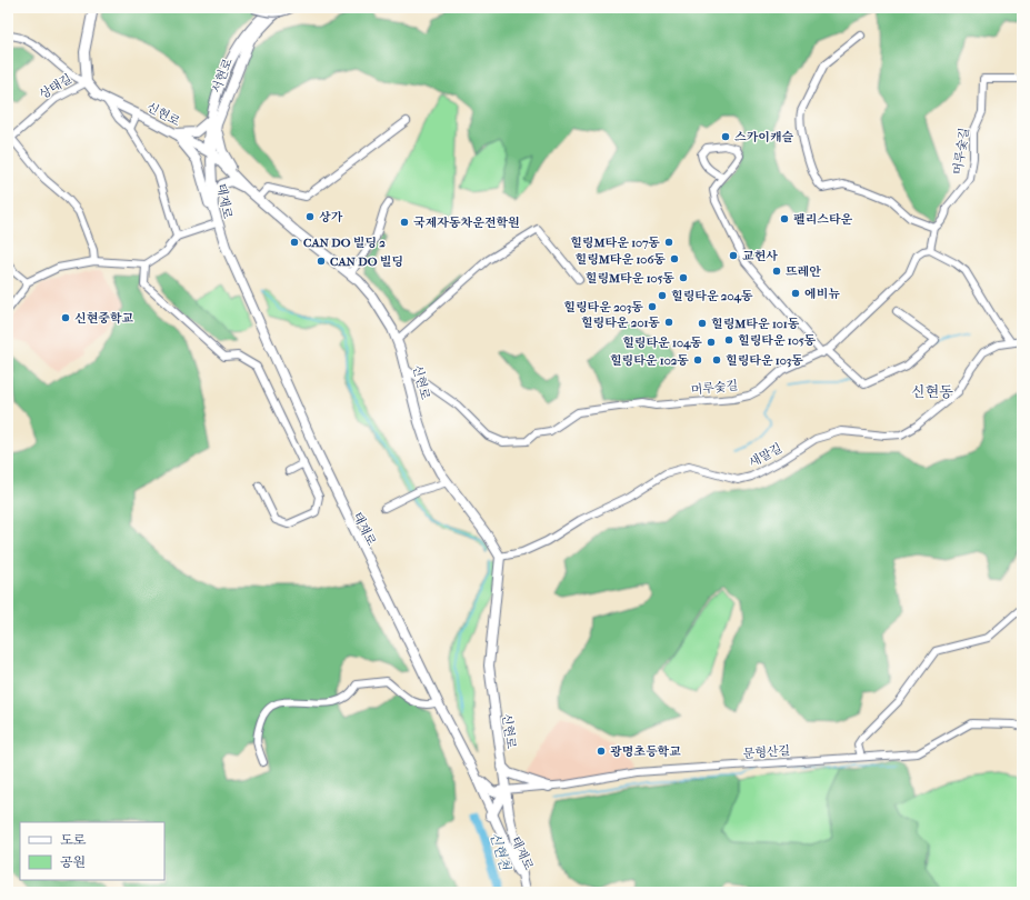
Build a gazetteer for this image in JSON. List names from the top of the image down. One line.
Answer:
{"streets":{"main road":["서현로","신현로","태재로"],"street":["상태길","머루숯길","새말길","문형산길"]},"crossings":[["서현로","신현로"],["서현로","태재로"],["상태길","신현로"],["신현로","머루숯길"],["신현로","태재로"],["신현로","새말길"],["신현로","문형산길"]],"districts":["신현동"],"water":["신현천"],"places":["스카이캐슬","상가","펠리스타운","국제자동차운전학원","CAN DO 빌딩 2","힐링M타운 107동","교헌사","힐링M타운 106동","CAN DO 빌딩","뜨레안","힐링M타운 105동","에비뉴","힐링타운 204동","힐링타운 203동","신현중학교","힐링타운 201동","힐링M타운 101동","힐링타운 105동","힐링타운 104동","힐링타운 102동","힐링타운 103동","광명초등학교"],"legend":["도로","공원"]}
